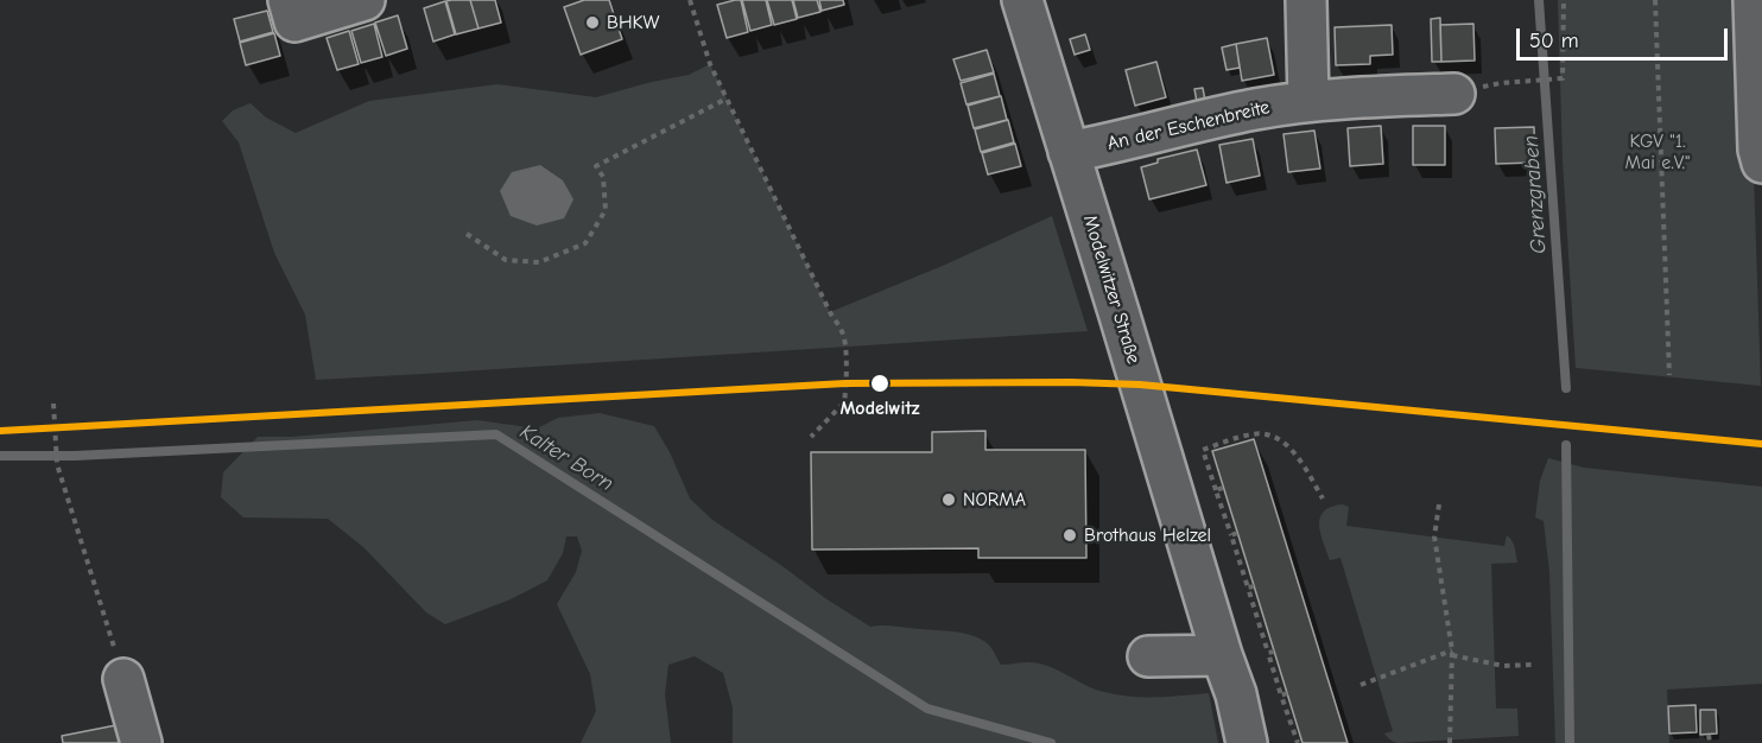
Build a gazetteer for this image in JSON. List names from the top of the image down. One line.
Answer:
{"streets":{"street":["An der Eschenbreite","Modelwitzer Straße"]},"crossings":[["An der Eschenbreite","Modelwitzer Straße"]],"water":["Grenzgraben","Kalter Born"],"parks":["KGV \"1. Mai e.V.\""],"places":["BHKW","Modelwitz","NORMA","Brothaus Helzel"],"scale_bar":"50 m"}
